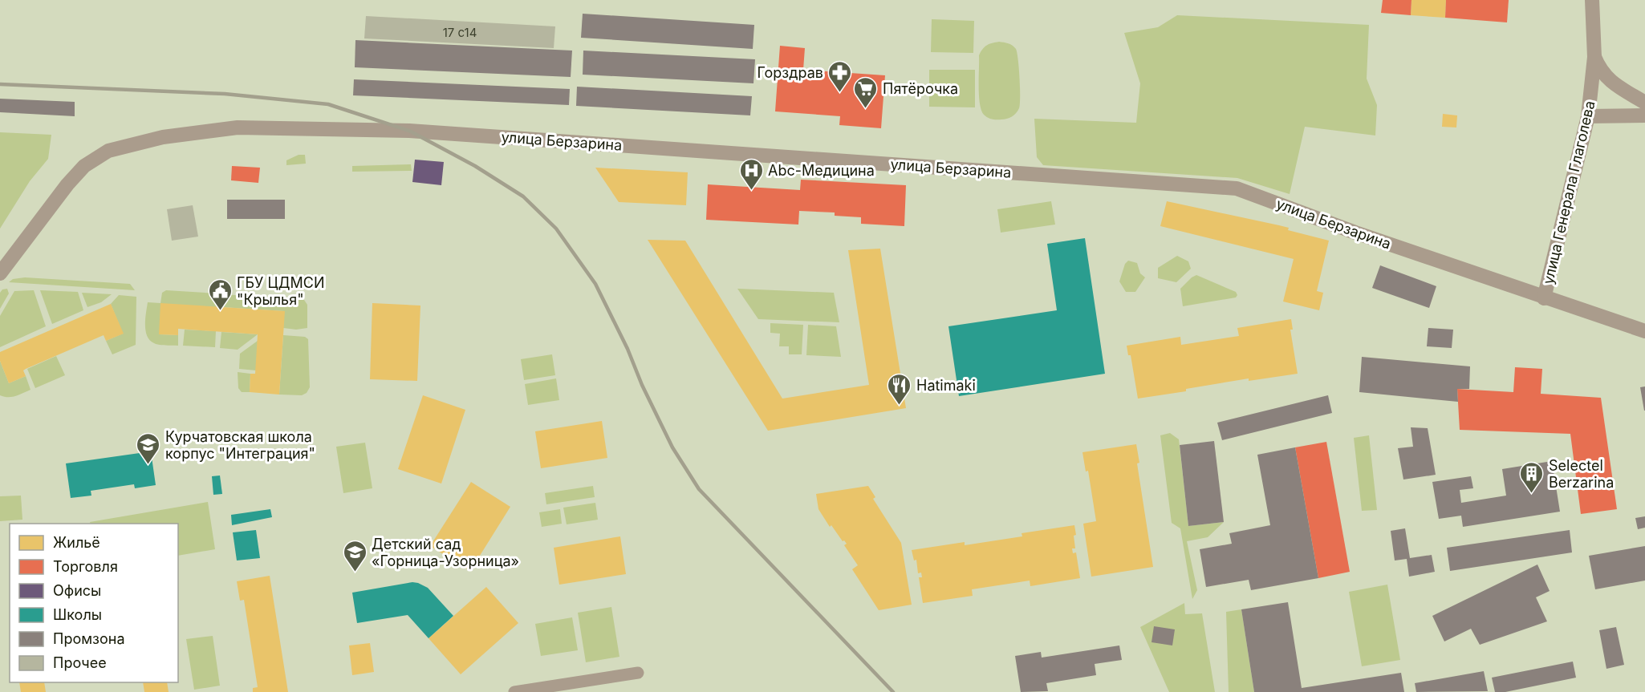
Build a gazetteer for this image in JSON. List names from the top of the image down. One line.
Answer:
{"streets":{"street":["улица Берзарина","улица Генерала Глаголева"]},"crossings":[["улица Берзарина","улица Генерала Глаголева"]],"places":{"pharmacy":["Горздрав"],"supermarket":["Пятёрочка"],"hospital":["Abc-Медицина"],"public building":["ГБУ ЦДМСИ \"Крылья\""],"restaurant":["Hatimaki"],"school or university":["Курчатовская школа корпус \"Интеграция\"","Детский сад «Горница-Узорница»"],"building":["Selectel Berzarina"]},"house_numbers":["17 с14"],"legend":["Жильё","Торговля","Офисы","Школы","Промзона","Прочее"]}
